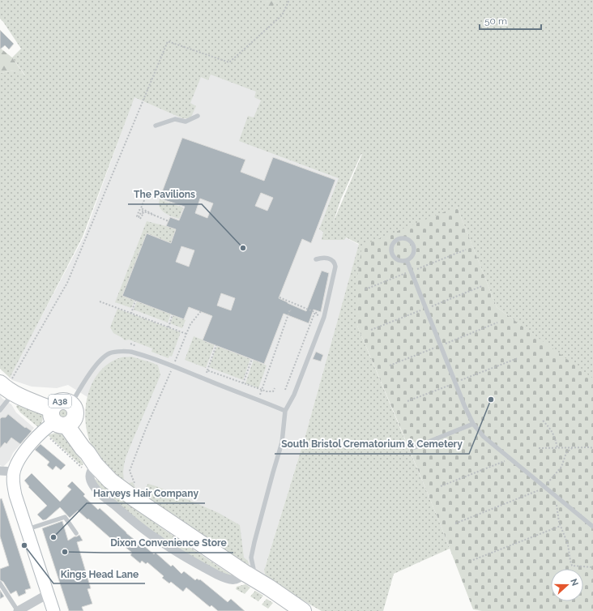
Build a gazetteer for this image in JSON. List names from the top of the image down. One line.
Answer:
{"streets":{"highway":["A38"]},"places":["The Pavilions","South Bristol Crematorium & Cemetery","Harveys Hair Company","Kings Head Lane","Dixon Convenience Store"],"scale_bar":"50 m","north":"right"}
